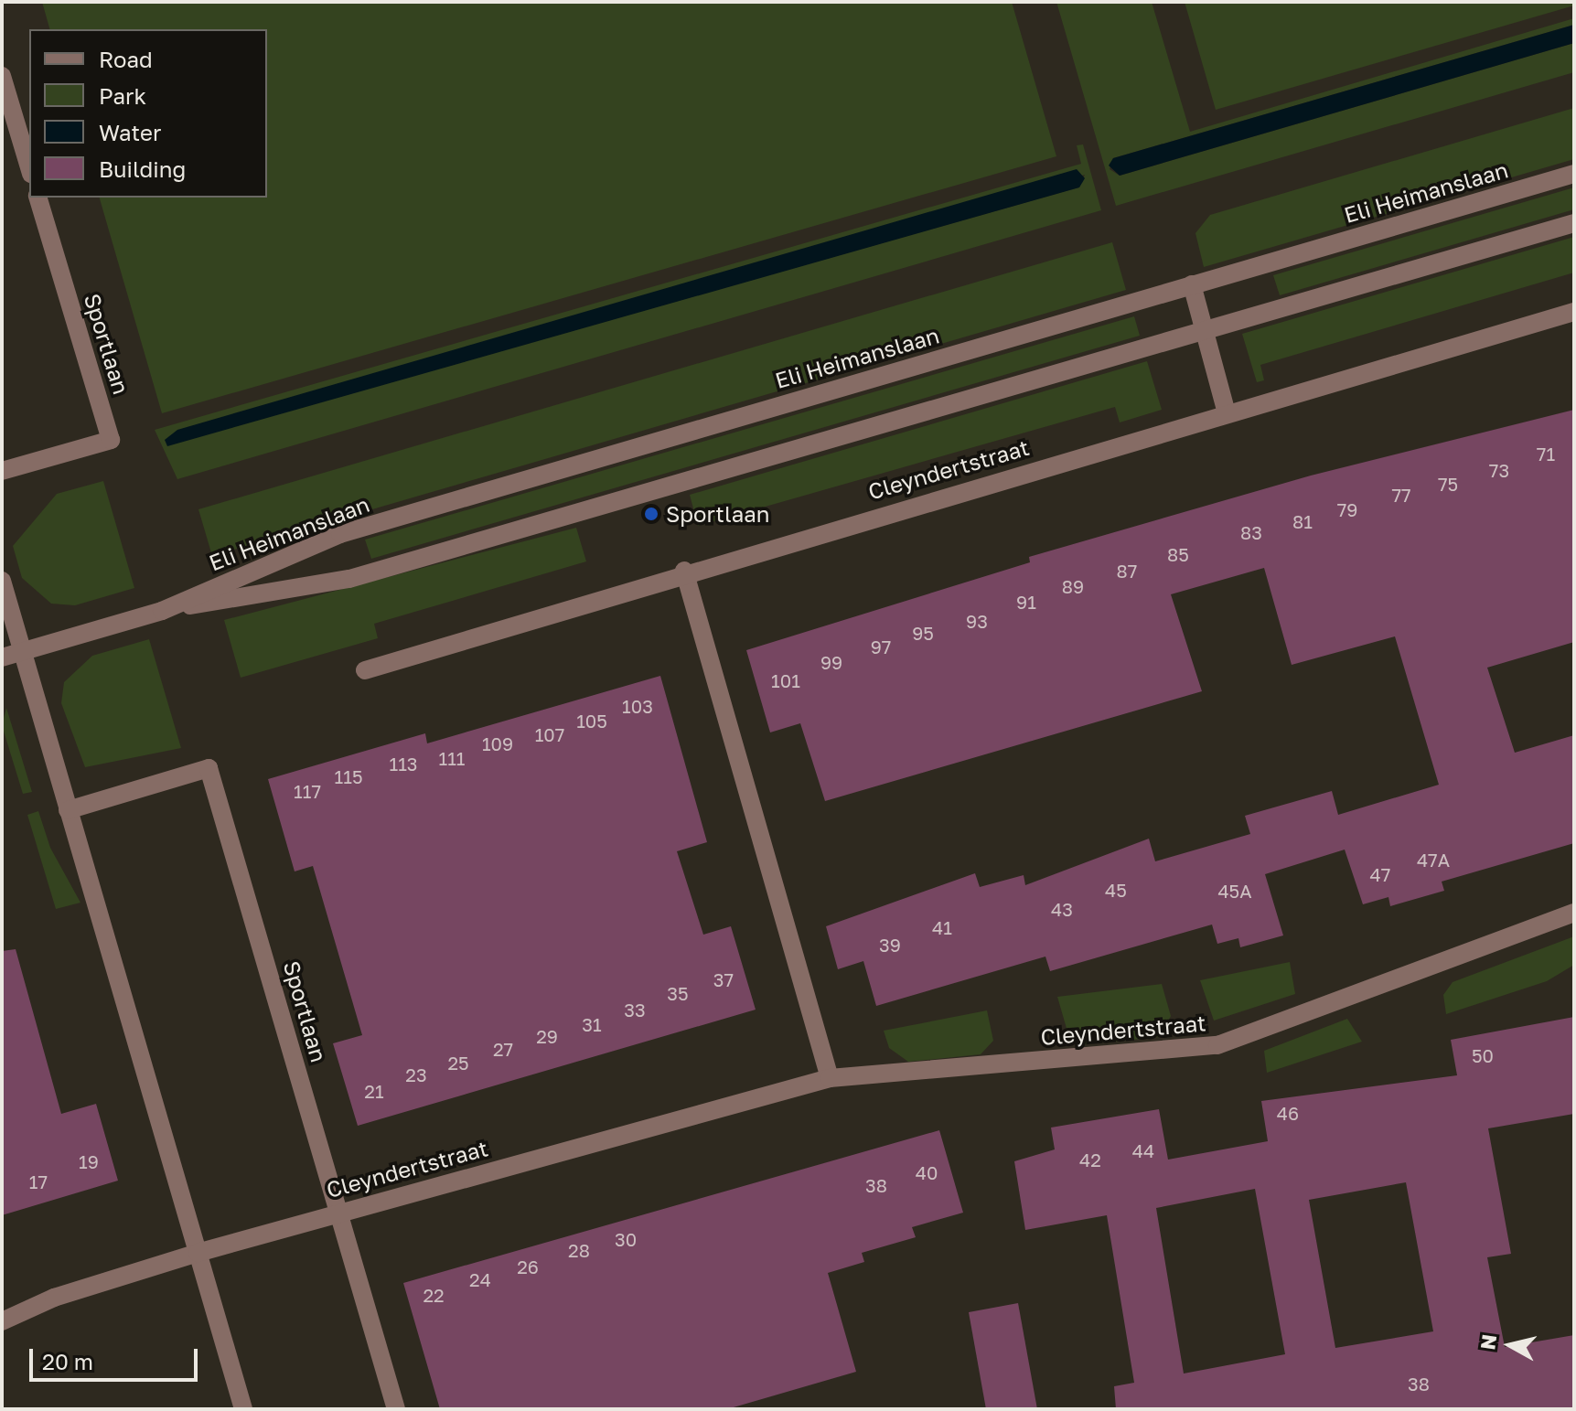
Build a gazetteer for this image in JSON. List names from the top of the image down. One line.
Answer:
{"streets":{"street":["Eli Heimanslaan","Sportlaan","Cleyndertstraat"]},"crossings":[["Sportlaan","Cleyndertstraat"]],"places":["Sportlaan"],"house_numbers":["71","73","75","77","79","81","83","85","87","89","91","93","95","97","99","101","103","105","107","109","111","113","115","117","47A","47","45","45A","43","41","39","37","35","33","31","29","27","50","25","23","21","46","44","42","19","40","17","38","30","28","26","24","22","38"],"legend":["Road","Park","Water","Building"],"scale_bar":"20 m","north":"left"}
